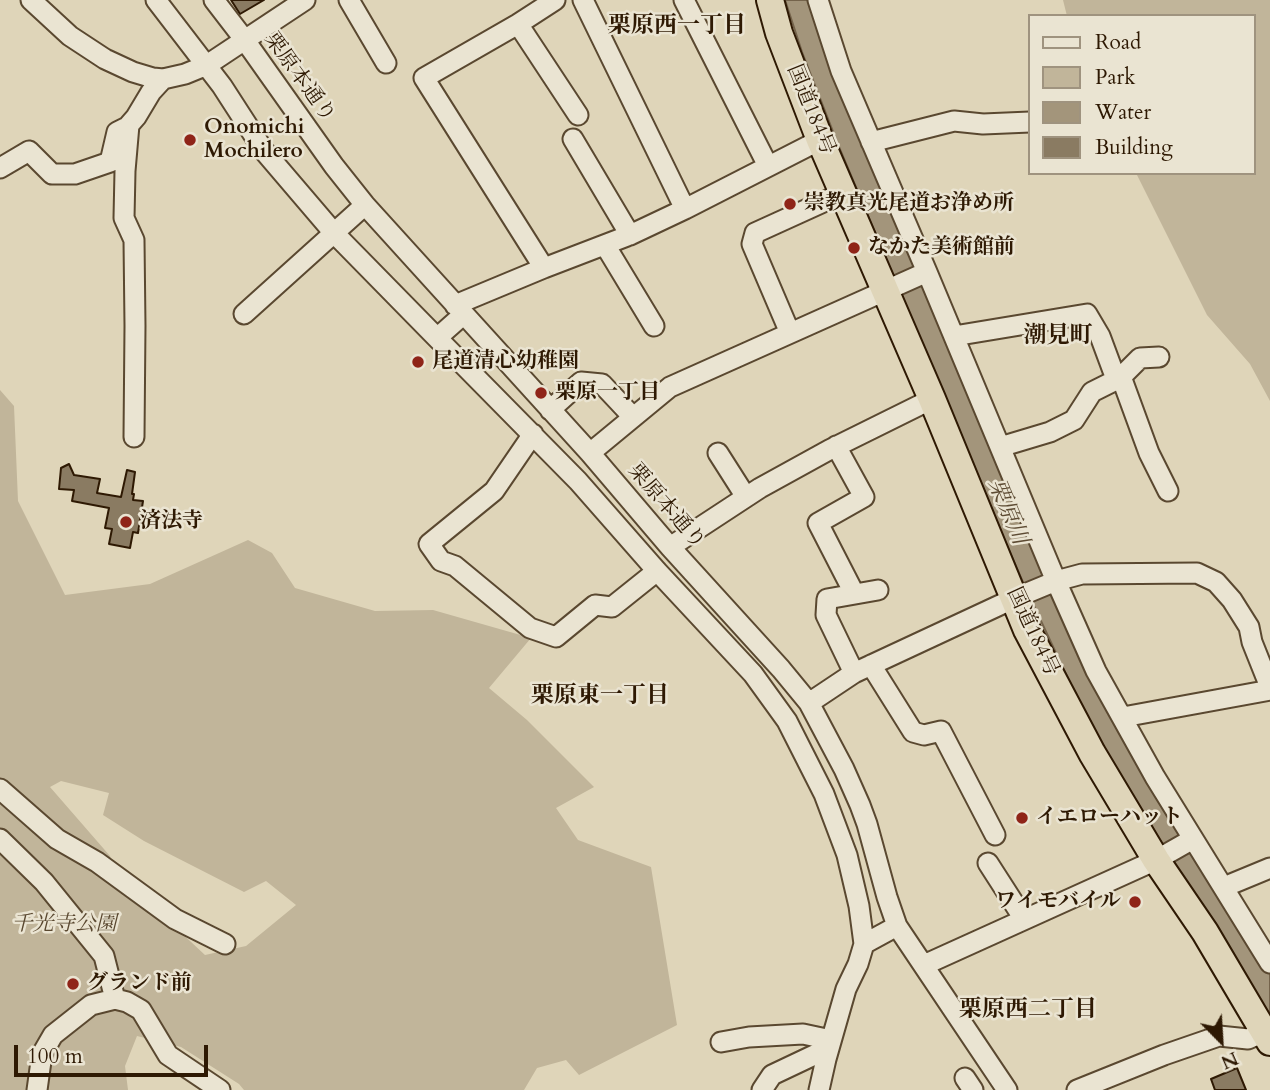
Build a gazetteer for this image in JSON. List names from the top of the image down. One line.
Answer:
{"streets":{"highway":["国道184号"],"street":["栗原本通り"]},"districts":["栗原西一丁目","潮見町","栗原東一丁目","栗原西二丁目"],"water":["栗原川"],"parks":["千光寺公園"],"places":["Onomichi Mochilero","崇教真光尾道お浄め所","なかた美術館前","尾道清心幼稚園","栗原一丁目","済法寺","イエローハット","ワイモバイル","グランド前"],"legend":["Road","Park","Water","Building"],"scale_bar":"100 m","north":"bottom right"}
